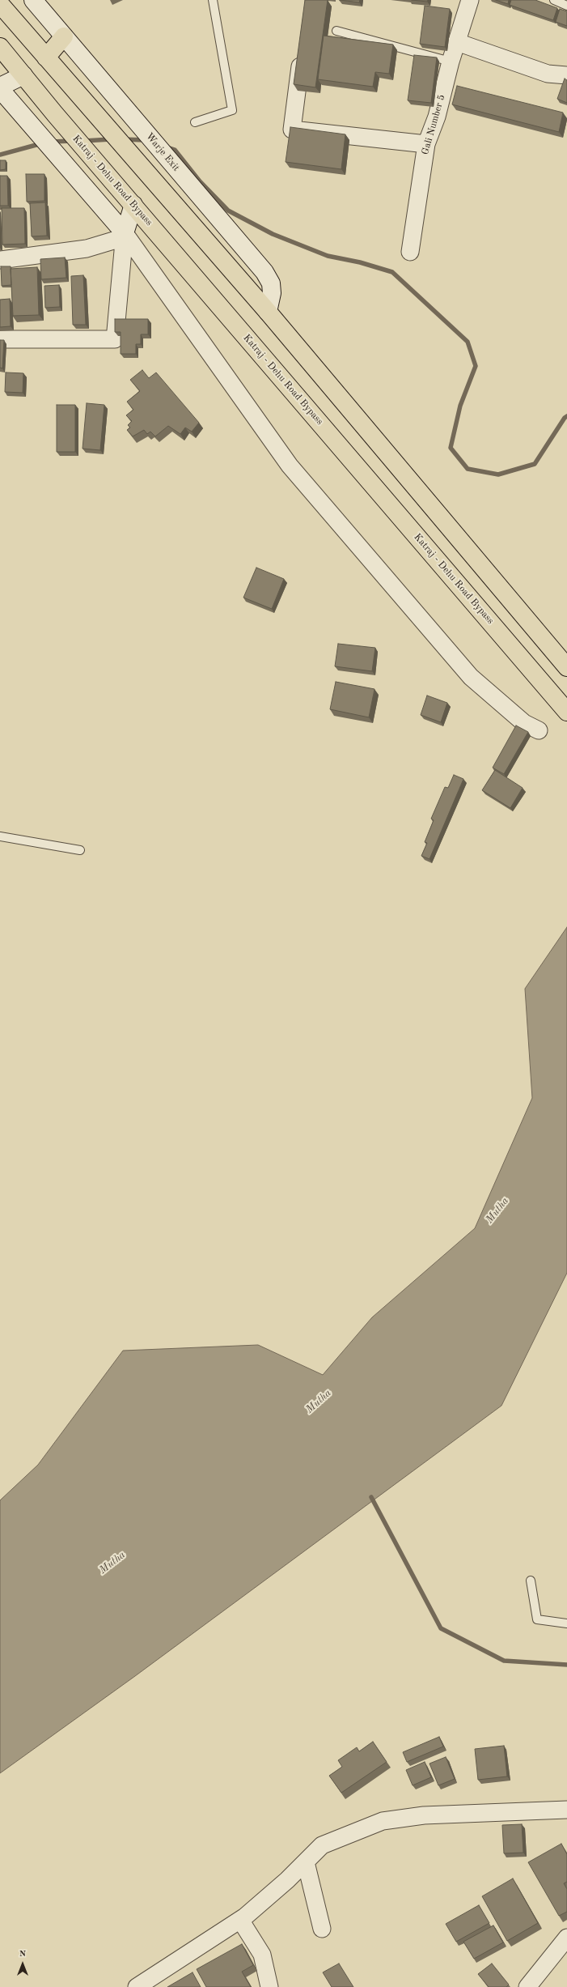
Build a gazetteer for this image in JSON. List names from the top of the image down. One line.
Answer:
{"streets":{"highway":["Katraj - Dehu Road Bypass"],"street":["Gali Number 5","Warje Exit"]},"water":["Mutha"],"north":"top"}
